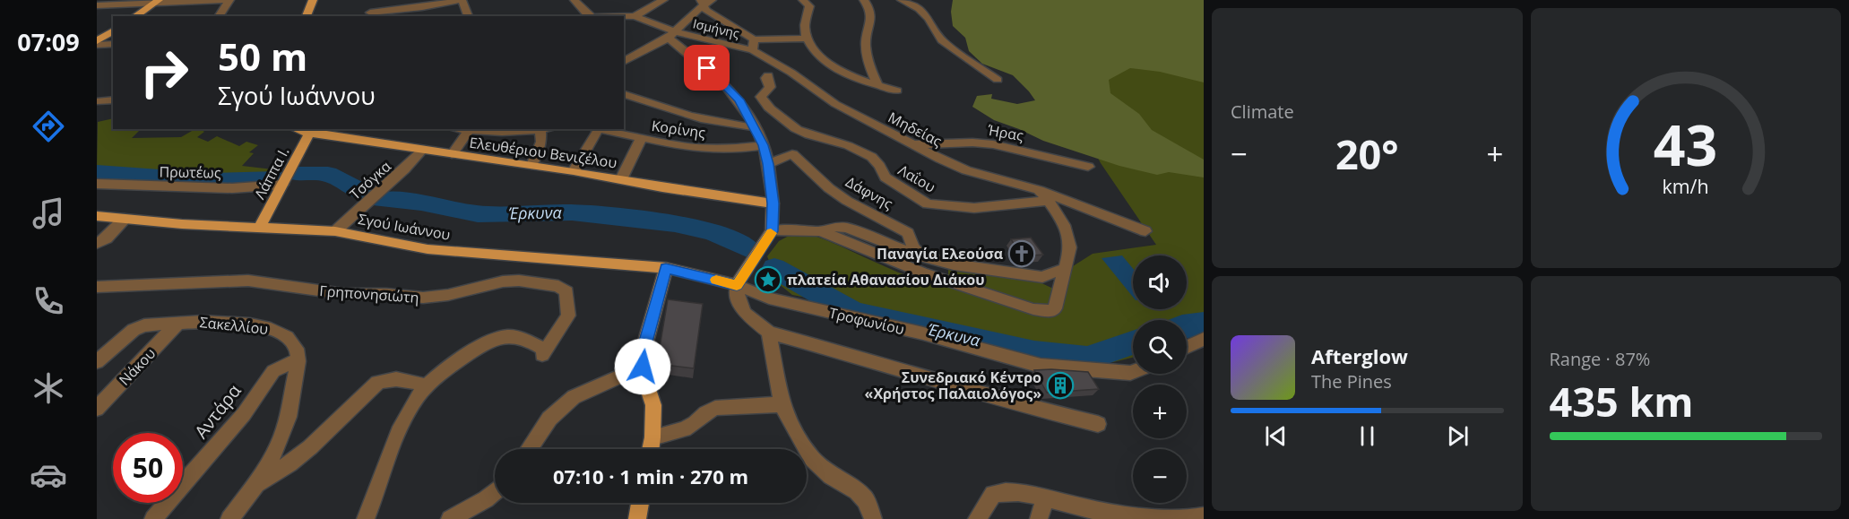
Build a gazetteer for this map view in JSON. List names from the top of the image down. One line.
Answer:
{"streets":{"main road":["Ελευθέριου Βενιζέλου","Λάππα Ι.","Σγού Ιωάννου"],"street":["Ισμήνης","Κορίνης","Μηδείας","Ήρας","Πρωτέως","Λαΐου","Τσόγκα","Δάφνης","Γρηπονησιώτη","Τροφωνίου","Σακελλίου","Νάκου","Αντάρα"]},"crossings":[["Ισμήνης","Μηδείας"],["Μηδείας","Ήρας"],["Ελευθέριου Βενιζέλου","Λάππα Ι."],["Ελευθέριου Βενιζέλου","Τσόγκα"],["Πρωτέως","Λάππα Ι."],["Λάππα Ι.","Σγού Ιωάννου"],["Τσόγκα","Σγού Ιωάννου"],["Σγού Ιωάννου","Τροφωνίου"],["Σακελλίου","Νάκου"],["Σακελλίου","Αντάρα"]],"water":["Έρκυνα"],"places":{"church":["Παναγία Ελεούσα"],"place":["πλατεία Αθανασίου Διάκου"],"building":["Συνεδριακό Κέντρο «Χρήστος Παλαιολόγος»"]},"page":{"tabs":"07:09","tile":["Climate",["Range · 87%","435 km"]],"turn":["50 m","Σγού Ιωάννου"],"heat":["−","20°","+"],"map_buttons":["+","−"],"song":["Afterglow","The Pines"],"limit":"50","trip":"07:10 · 1 min · 270 m","gauge":["43","km/h"]}}
